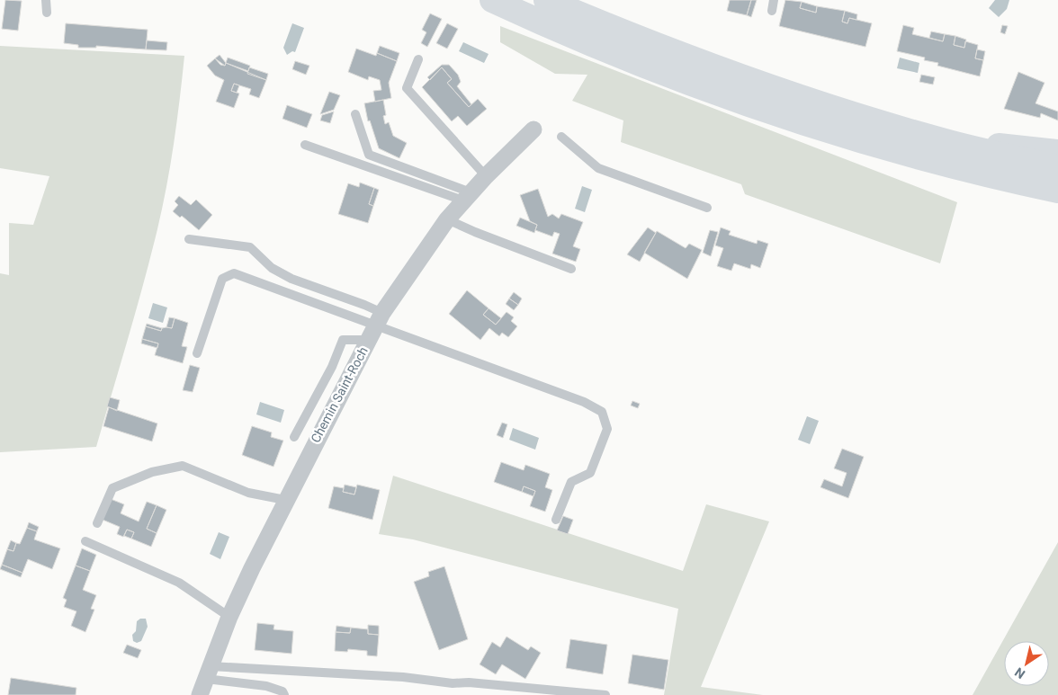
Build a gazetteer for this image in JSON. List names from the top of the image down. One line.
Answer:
{"streets":{"street":["Chemin Saint-Roch"]},"north":"bottom left"}
